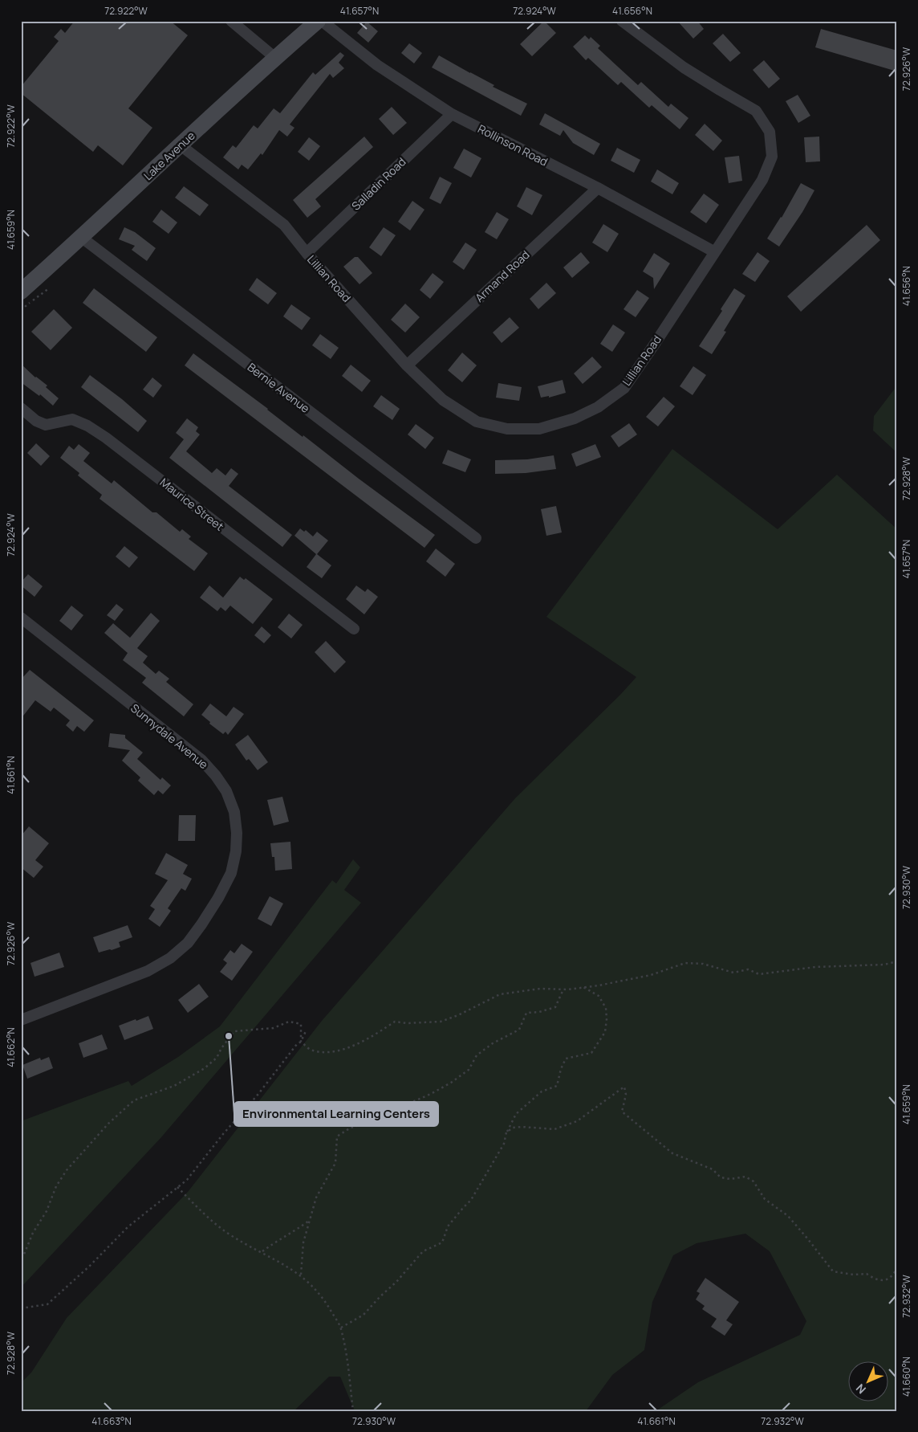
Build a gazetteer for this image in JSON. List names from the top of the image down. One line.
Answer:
{"streets":{"main road":["Lake Avenue"],"street":["Rollinson Road","Salladin Road","Armand Road","Lillian Road","Bernie Avenue","Maurice Street","Sunnydale Avenue"]},"crossings":[["Rollinson Road","Salladin Road"],["Rollinson Road","Armand Road"],["Rollinson Road","Lillian Road"],["Lake Avenue","Lillian Road"],["Lake Avenue","Bernie Avenue"],["Salladin Road","Lillian Road"],["Armand Road","Lillian Road"]],"places":["Environmental Learning Centers"],"north":"bottom left","coordinates":["72.922°W","41.657°N","72.924°W","41.656°N","72.926°W","41.659°N","72.928°W","41.661°N","72.930°W","41.662°N","72.932°W","41.660°N","41.663°N"]}
